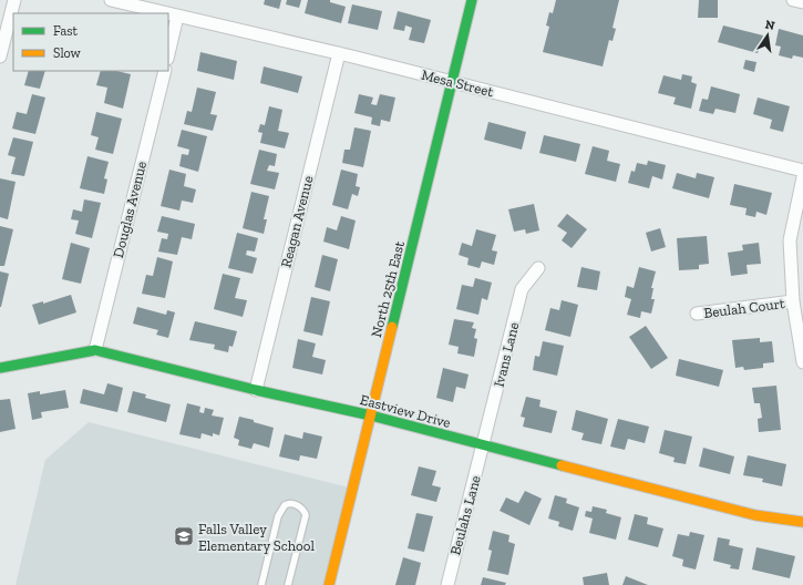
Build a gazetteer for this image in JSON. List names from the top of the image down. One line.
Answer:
{"streets":{"street":["Mesa Street","Douglas Avenue","Reagan Avenue","North 25th East","Beulah Court","Ivans Lane","Eastview Drive","Beulahs Lane"]},"crossings":[["Mesa Street","Reagan Avenue"],["Mesa Street","North 25th East"],["Douglas Avenue","Eastview Drive"],["Reagan Avenue","Eastview Drive"],["North 25th East","Eastview Drive"],["Ivans Lane","Eastview Drive"],["Ivans Lane","Beulahs Lane"],["Eastview Drive","Beulahs Lane"]],"places":{"school or university":["Falls Valley Elementary School"]},"legend":["Fast","Slow"],"north":"top"}
